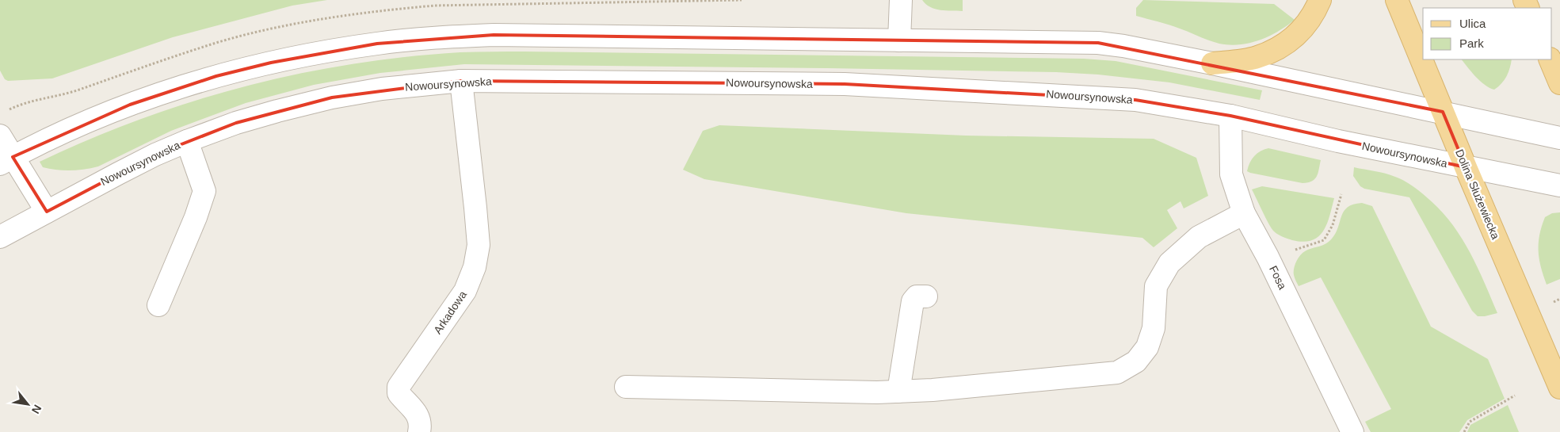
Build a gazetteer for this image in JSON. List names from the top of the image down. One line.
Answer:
{"streets":{"main road":["Dolina Służewiecka"],"street":["Nowoursynowska","Fosa","Arkadowa"]},"crossings":[["Nowoursynowska","Dolina Służewiecka"],["Nowoursynowska","Fosa"],["Nowoursynowska","Arkadowa"]],"legend":["Ulica","Park"],"north":"bottom right"}
